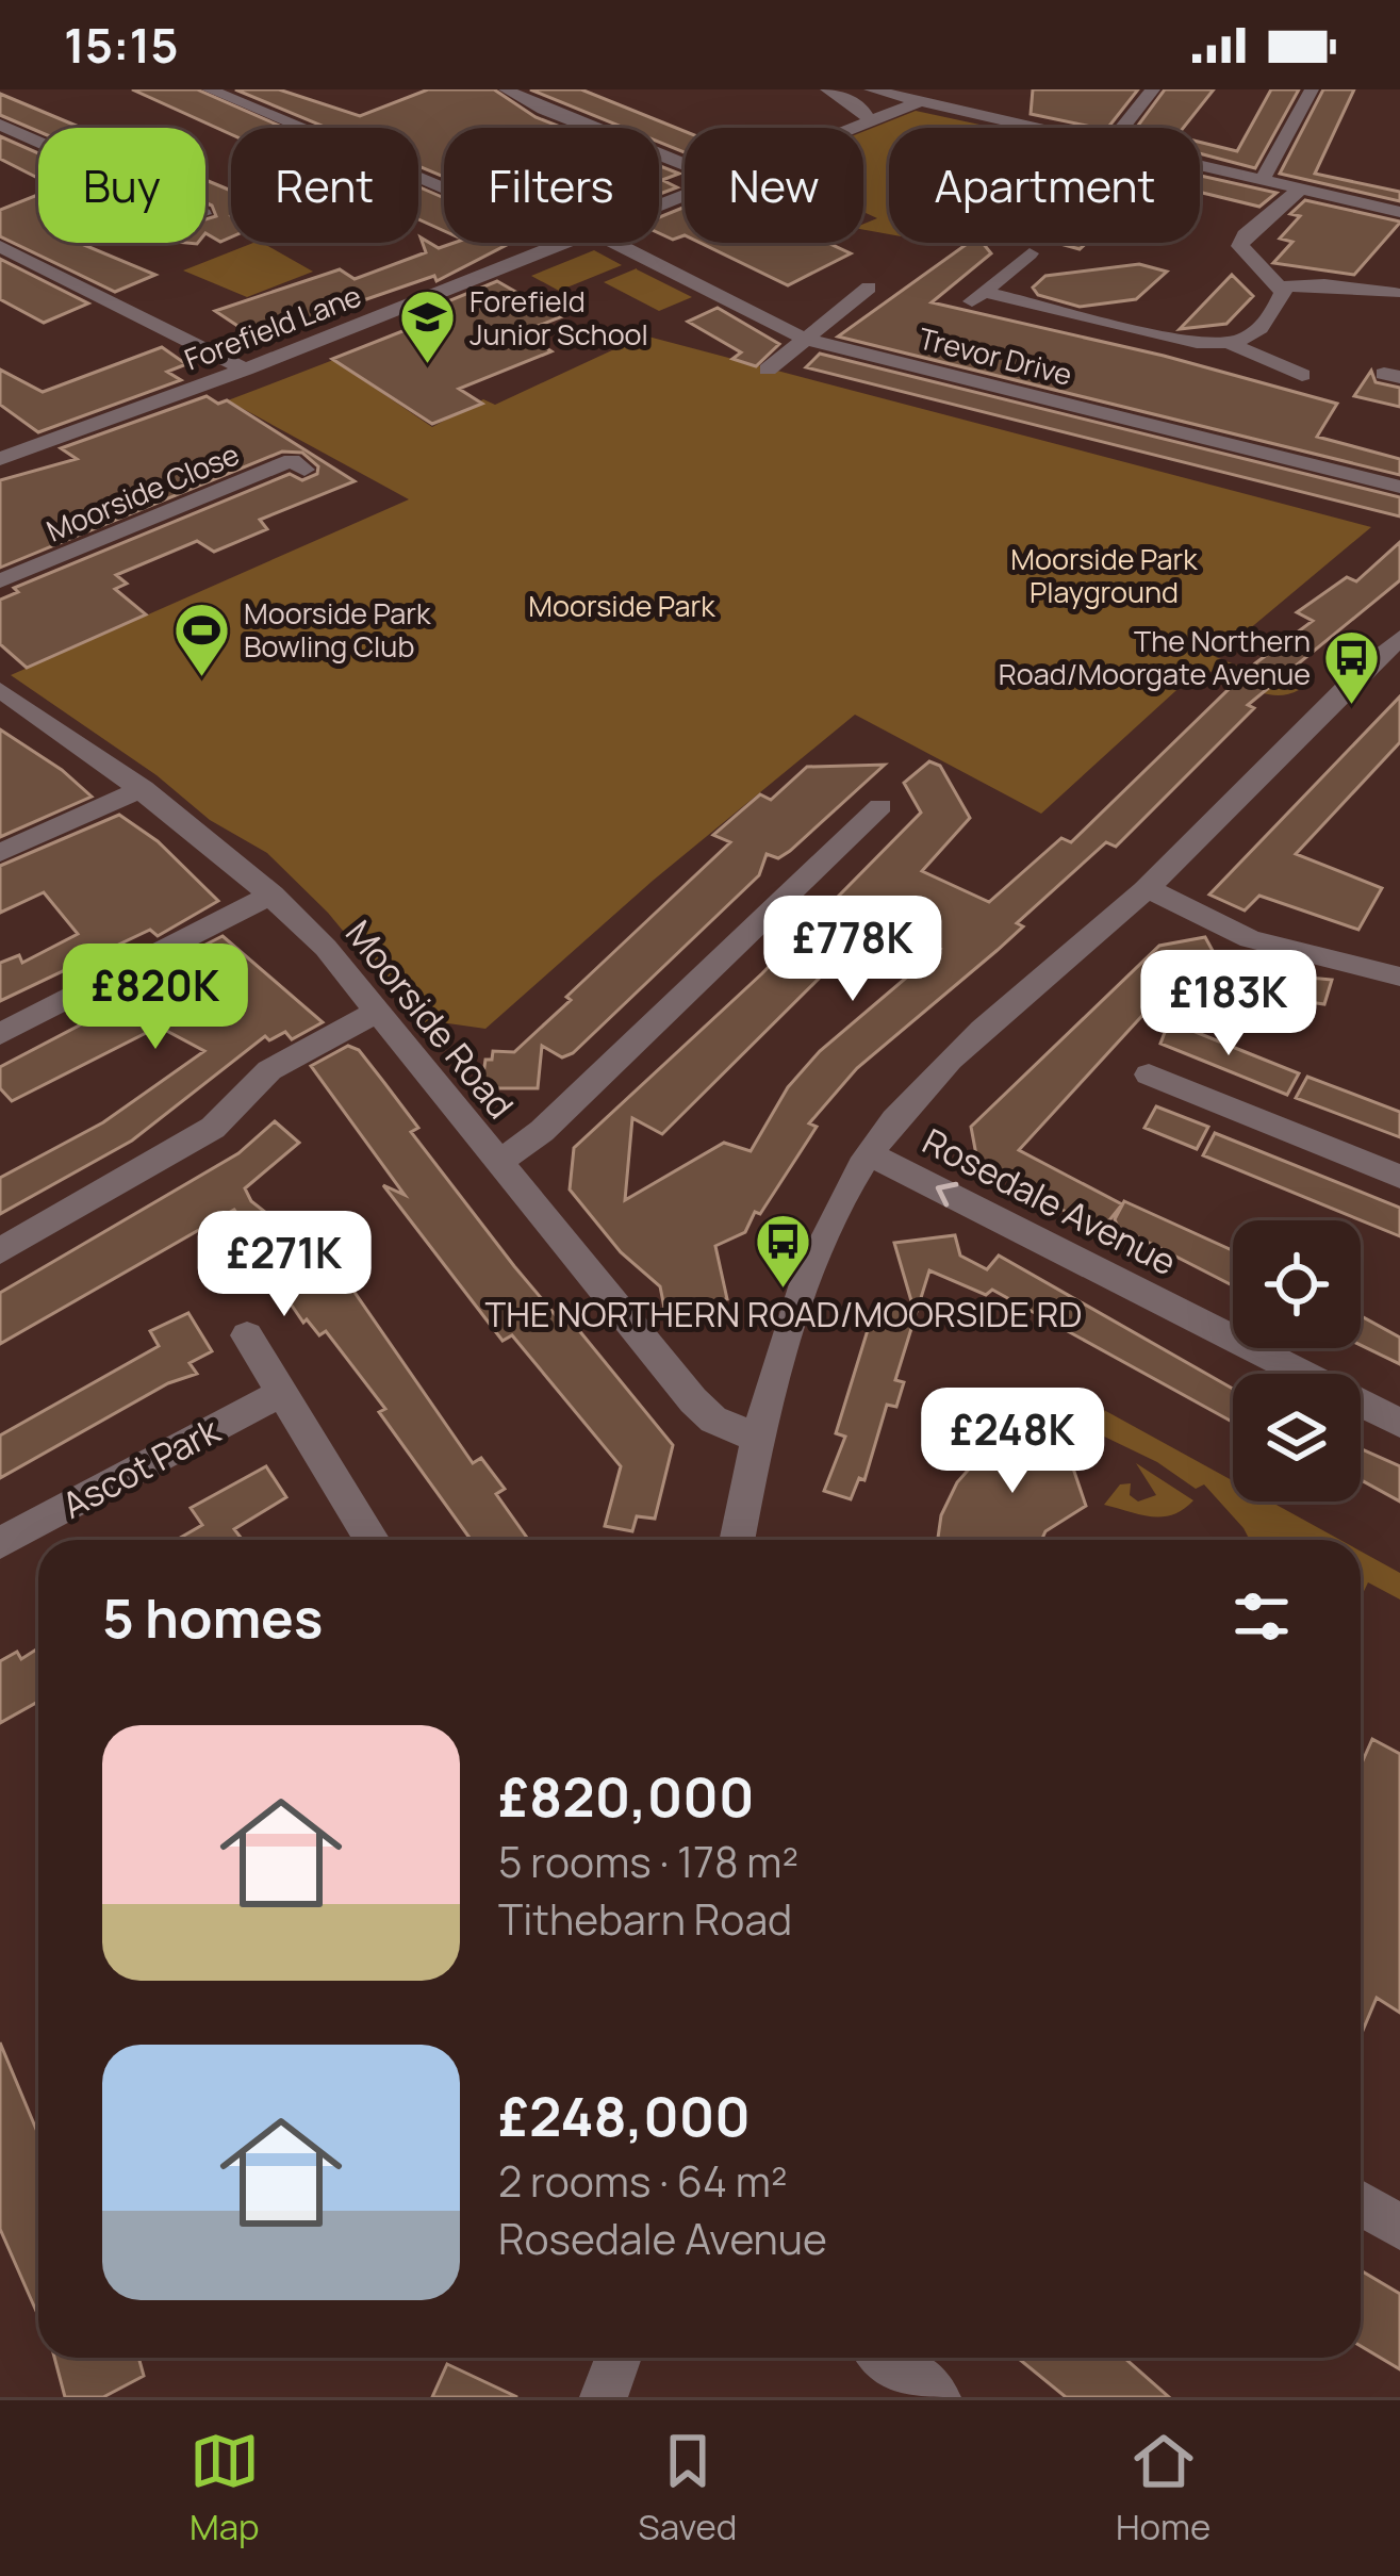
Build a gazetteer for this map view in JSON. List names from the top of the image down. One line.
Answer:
{"streets":{"street":["Forefield Lane","Trevor Drive","Moorside Close","Moorside Road","Rosedale Avenue","Ascot Park"]},"parks":["Moorside Park Playground","Moorside Park"],"places":{"school or university":["Forefield Junior School"],"sports":["Moorside Park Bowling Club"],"bus stop":["The Northern Road/Moorgate Avenue","THE NORTHERN ROAD/MOORSIDE RD"]},"page":{"status":"15:15","chip":["Buy","Rent","Filters","New","Apartment"],"price":["£778K","£820K","£183K","£271K","£248K"],"heading":"5 homes","list":[{"name":"£820,000","note":"5 rooms · 178 m² · Tithebarn Road"},{"name":"£248,000","note":"2 rooms · 64 m² · Rosedale Avenue"}],"tabs":["Map","Saved","Home"]}}
